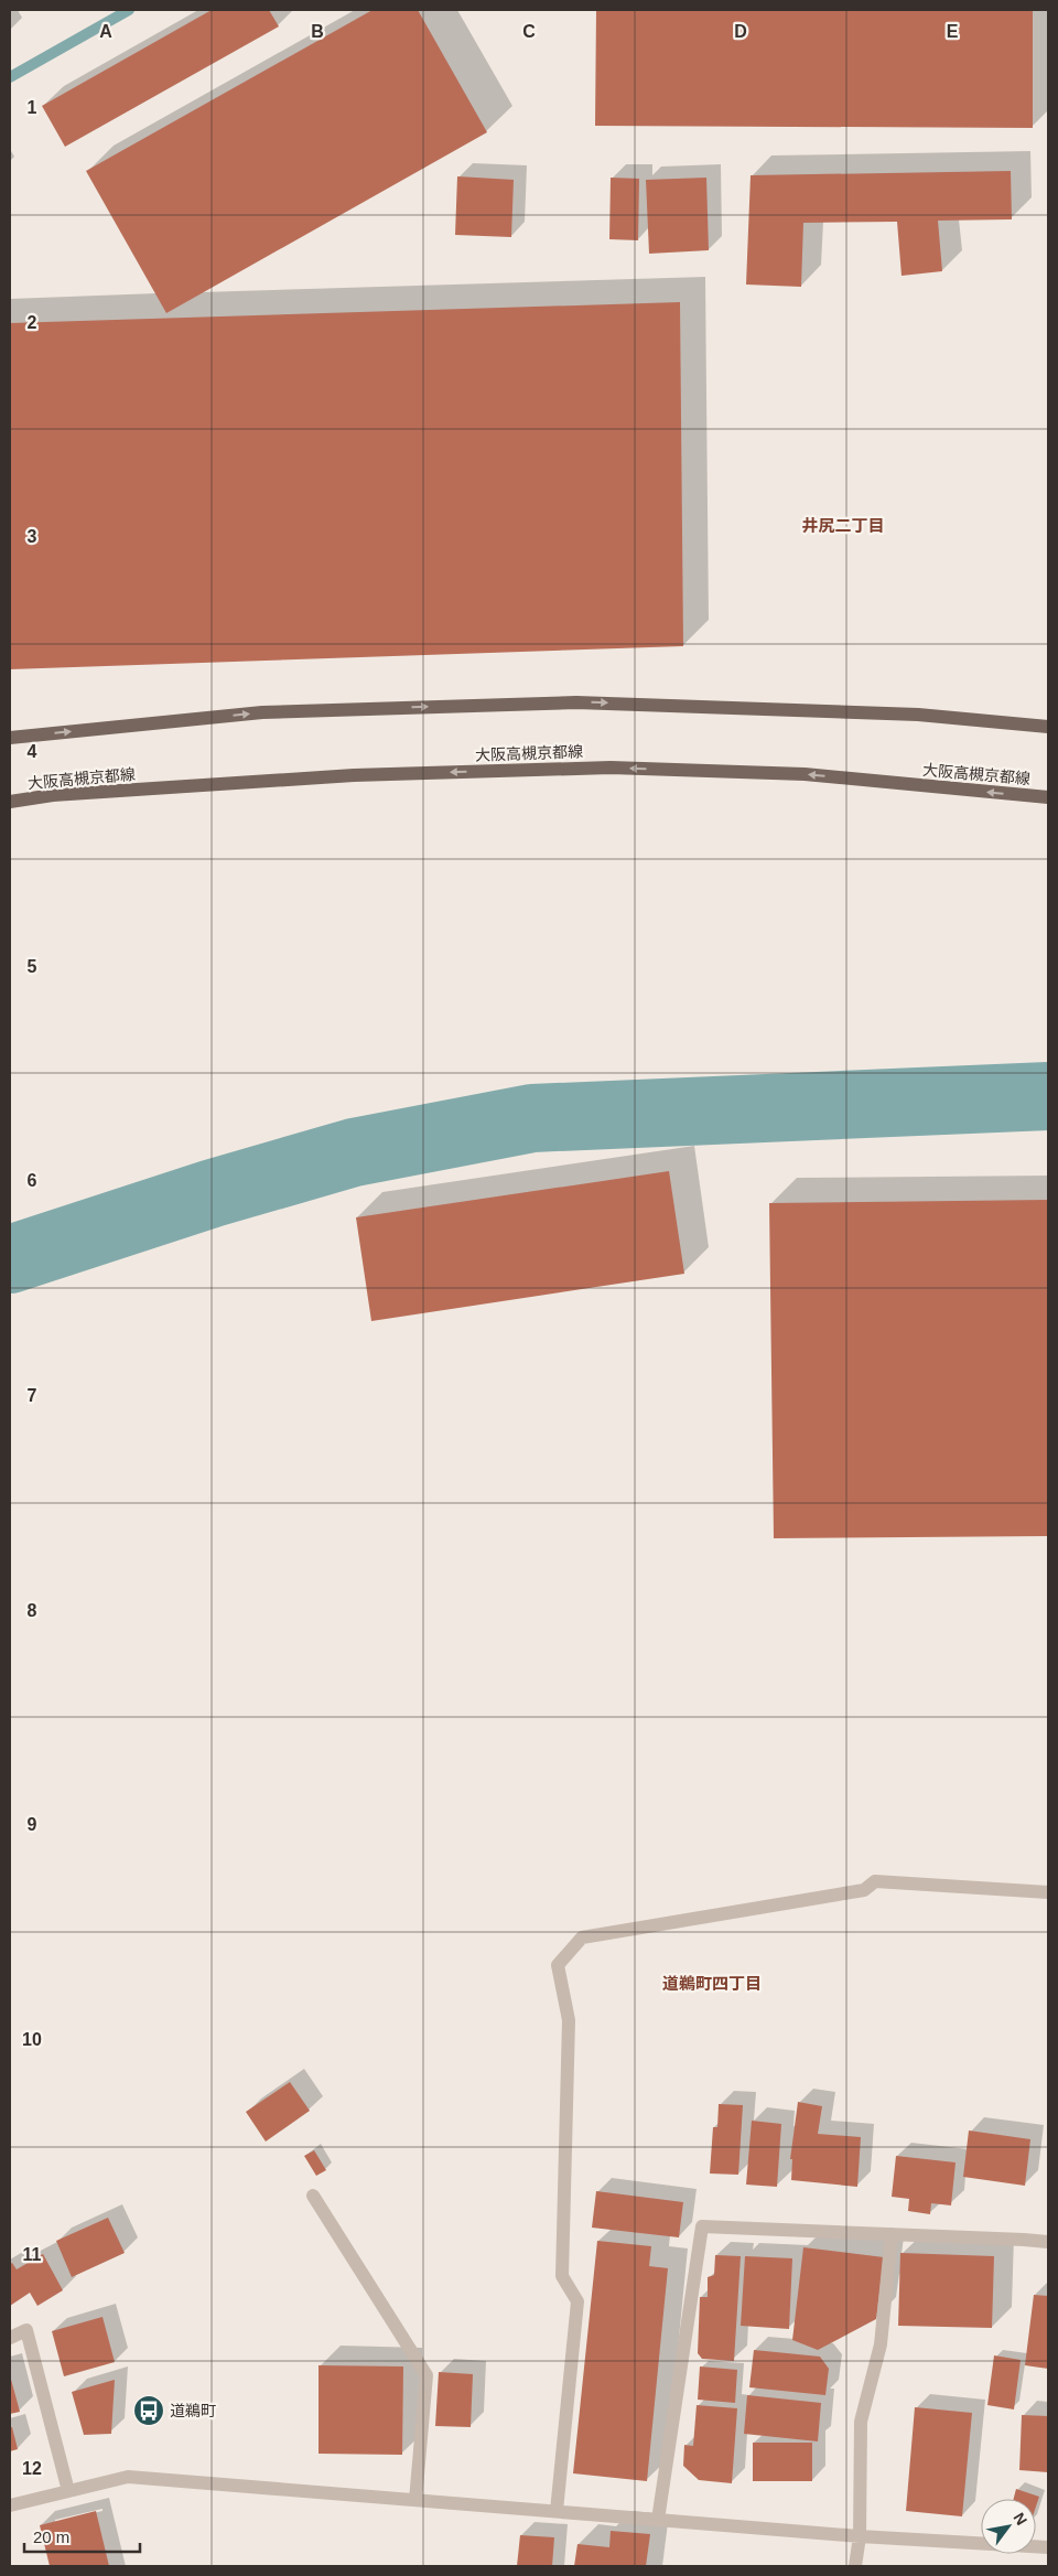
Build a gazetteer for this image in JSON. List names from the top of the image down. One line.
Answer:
{"streets":{"main road":["大阪高槻京都線"]},"districts":["井尻二丁目","道鵜町四丁目"],"places":{"bus stop":["道鵜町"]},"scale_bar":"20 m","north":"top right","grid":{"columns":["A","B","C","D","E"],"rows":["1","2","3","4","5","6","7","8","9","10","11","12"]}}
